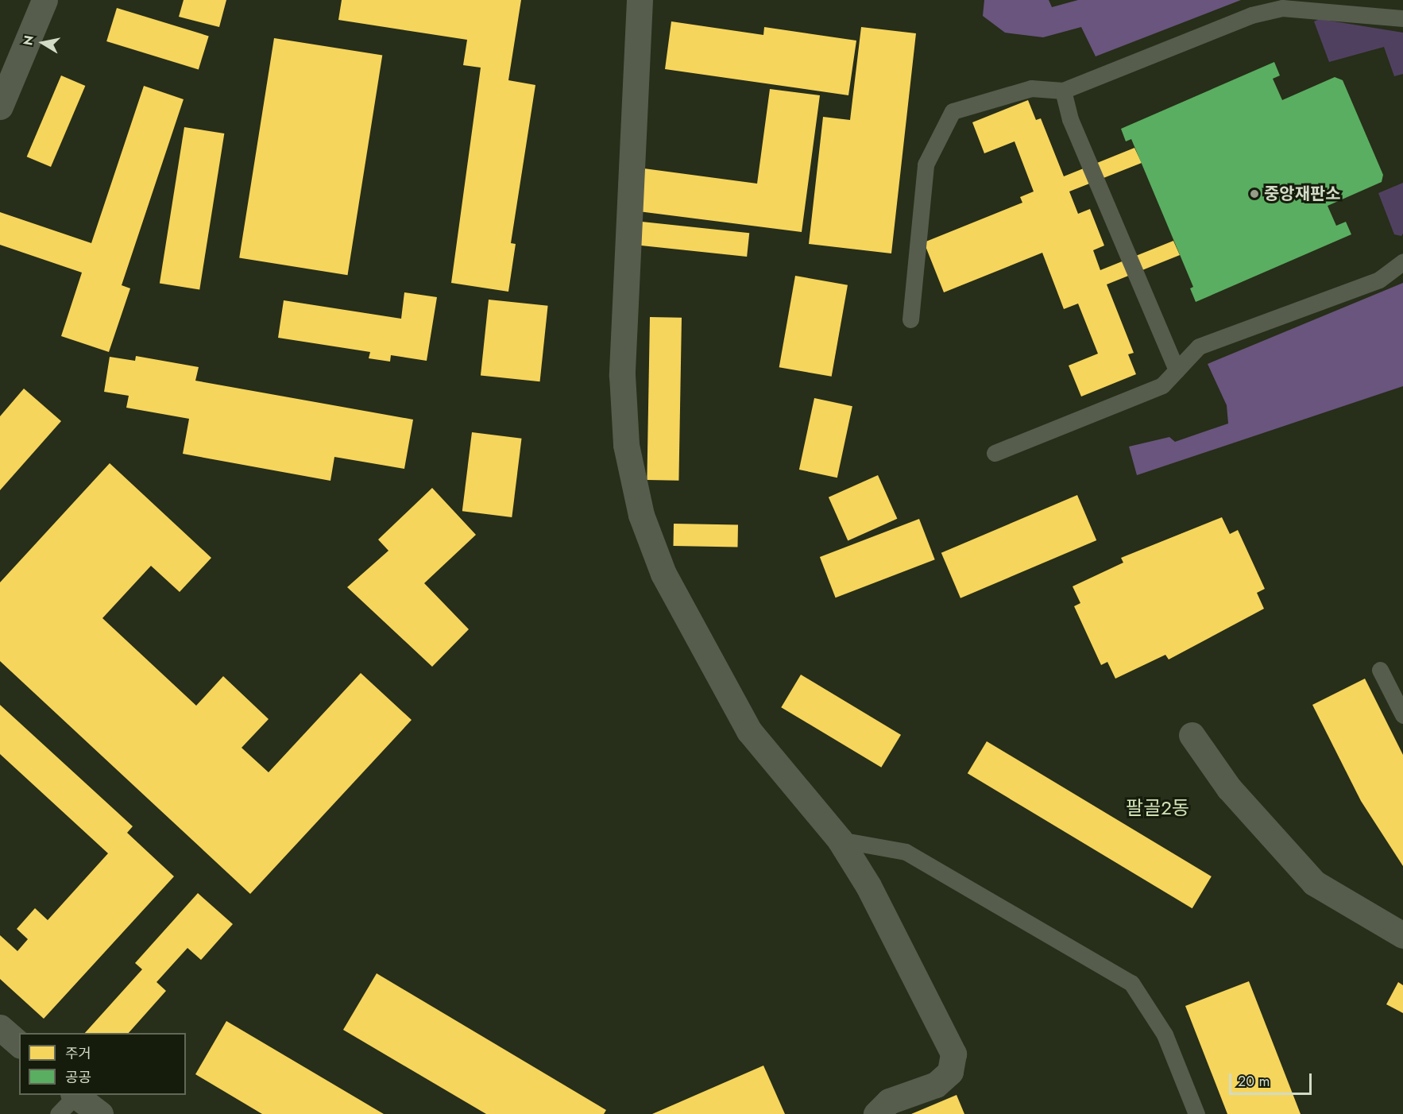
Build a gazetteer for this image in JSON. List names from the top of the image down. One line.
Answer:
{"districts":["팔골2동"],"places":["중앙재판소"],"legend":["주거","공공"],"scale_bar":"20 m","north":"left"}
